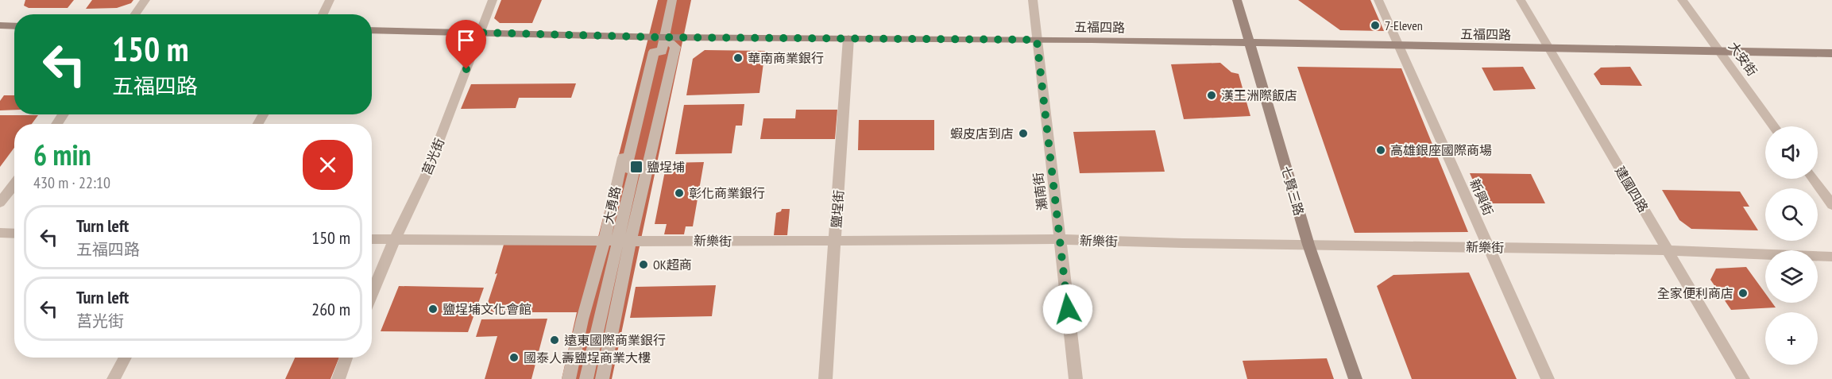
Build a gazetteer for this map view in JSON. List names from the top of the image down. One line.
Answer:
{"streets":{"street":["五福四路","大安街","莒光街","建國四路","七賢三路","瀨南街","新興街","大勇路","鹽埕街","新樂街"]},"crossings":[["五福四路","大安街"],["五福四路","莒光街"],["五福四路","建國四路"],["五福四路","七賢三路"],["五福四路","瀨南街"],["五福四路","新興街"],["五福四路","大勇路"],["五福四路","鹽埕街"],["莒光街","新樂街"],["建國四路","新樂街"],["七賢三路","新樂街"],["瀨南街","新樂街"],["新興街","新樂街"],["大勇路","新樂街"],["鹽埕街","新樂街"]],"places":{"other":["7-Eleven","華南商業銀行","漢王洲際飯店","蝦皮店到店","高雄銀座國際商場","彰化商業銀行","OK超商","全家便利商店","鹽埕埔文化會館","遠東國際商業銀行","國泰人壽鹽埕商業大樓"],"transit":["鹽埕埔"]},"page":{"turn":["150 m","五福四路"],"heading":["6 min","430 m · 22:10"],"map_buttons":"+","list":[{"name":"Turn left","note":"五福四路","value":"150 m"},{"name":"Turn left","note":"莒光街","value":"260 m"}]}}
